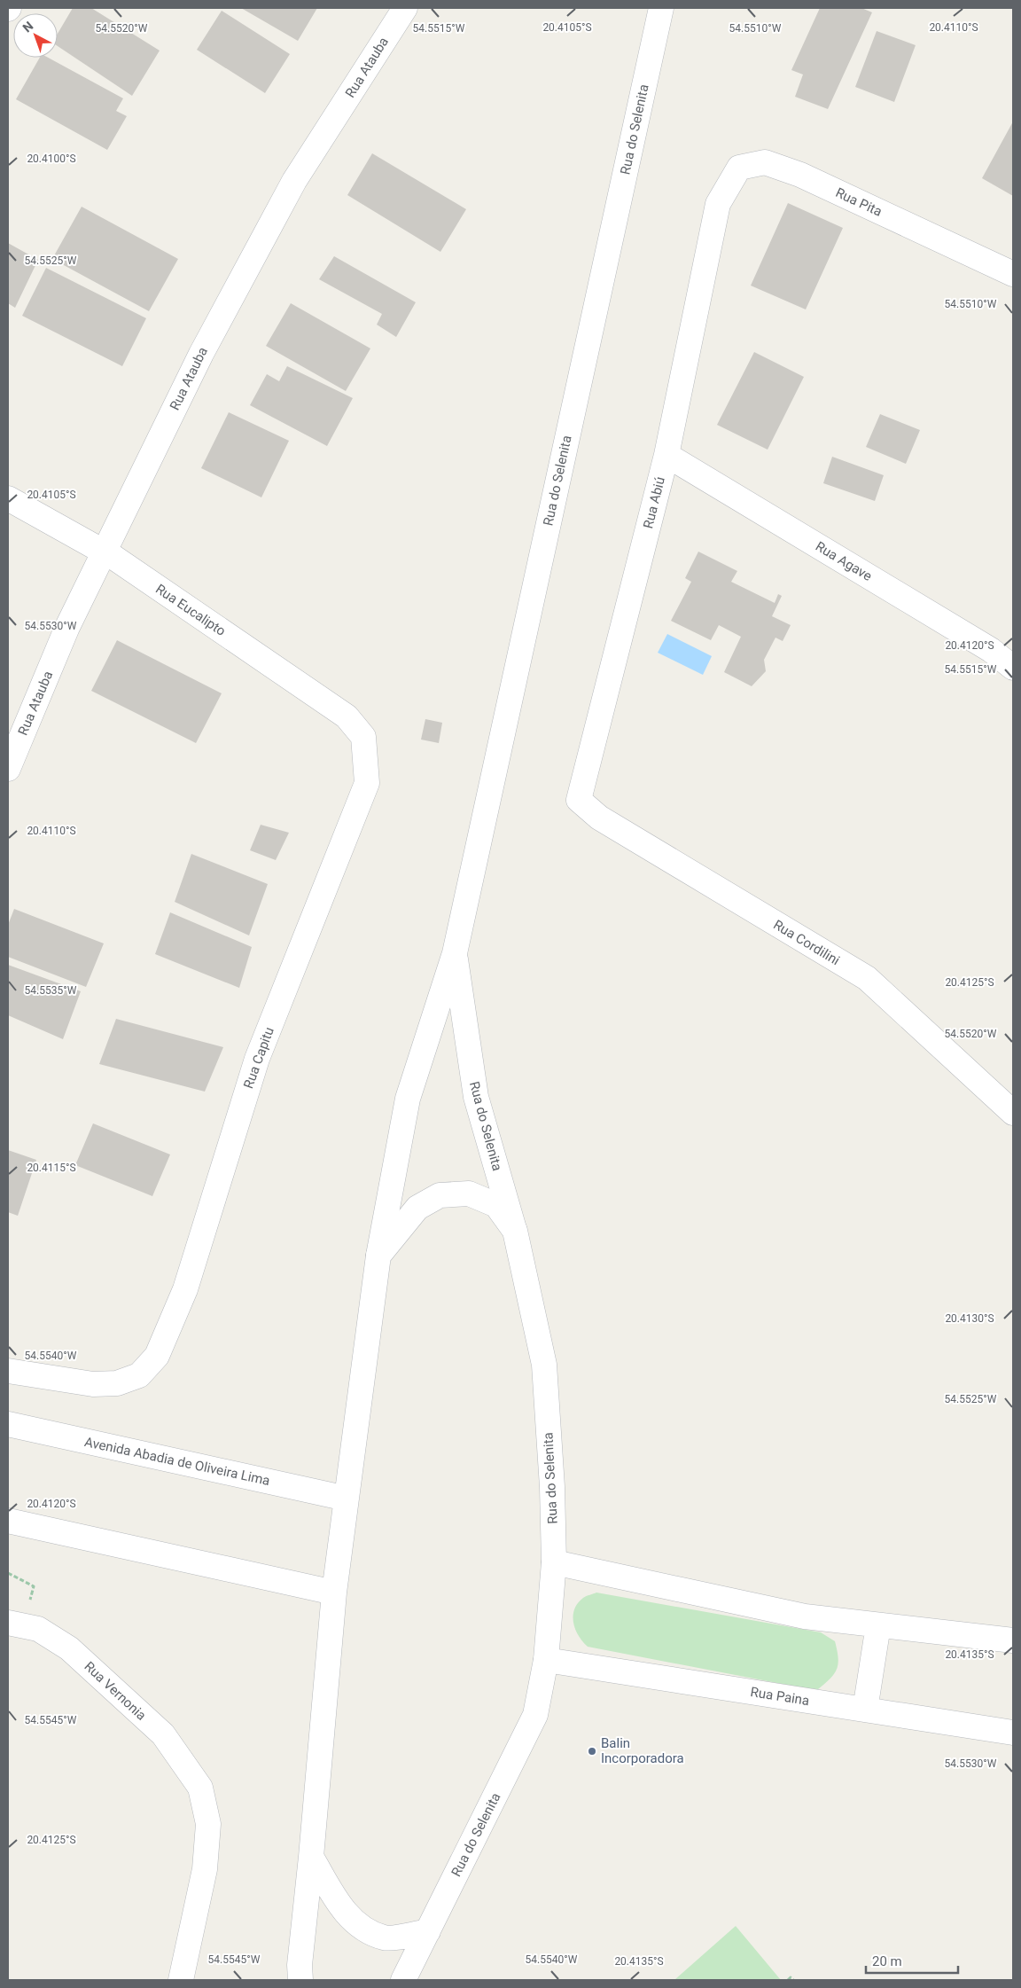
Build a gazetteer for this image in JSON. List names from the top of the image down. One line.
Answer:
{"streets":{"street":["Rua Atauba","Rua do Selenita","Rua Pita","Rua Abiú","Rua Agave","Rua Eucalipto","Rua Cordilini","Rua Capitu","Avenida Abadia de Oliveira Lima","Rua Vernonia","Rua Paina"]},"crossings":[["Rua Atauba","Rua Eucalipto"],["Rua do Selenita","Avenida Abadia de Oliveira Lima"],["Rua do Selenita","Rua Paina"],["Rua Pita","Rua Abiú"],["Rua Abiú","Rua Agave"],["Rua Abiú","Rua Cordilini"],["Rua Eucalipto","Rua Capitu"]],"places":["Balin Incorporadora"],"scale_bar":"20 m","north":"top left","coordinates":["20.4105°S","20.4110°S","54.5520°W","54.5515°W","54.5510°W","20.4100°S","54.5525°W","54.5530°W","20.4120°S","20.4125°S","54.5535°W","20.4115°S","20.4130°S","54.5540°W","20.4135°S","54.5545°W"]}
